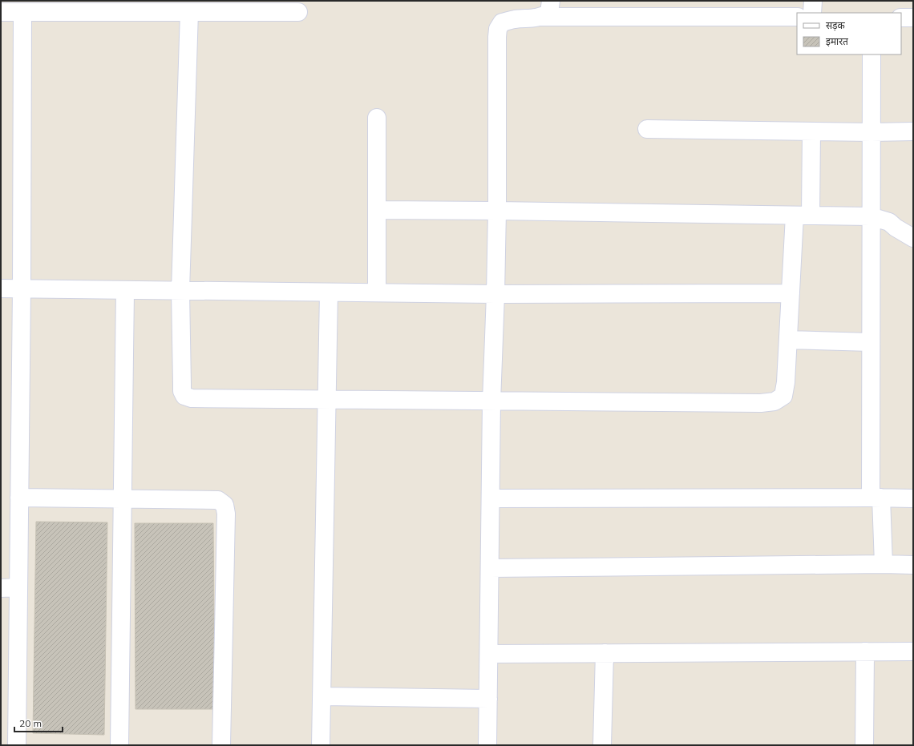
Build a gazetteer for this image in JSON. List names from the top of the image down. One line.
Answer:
{"legend":["सड़क","इमारत"],"scale_bar":"20 m"}
